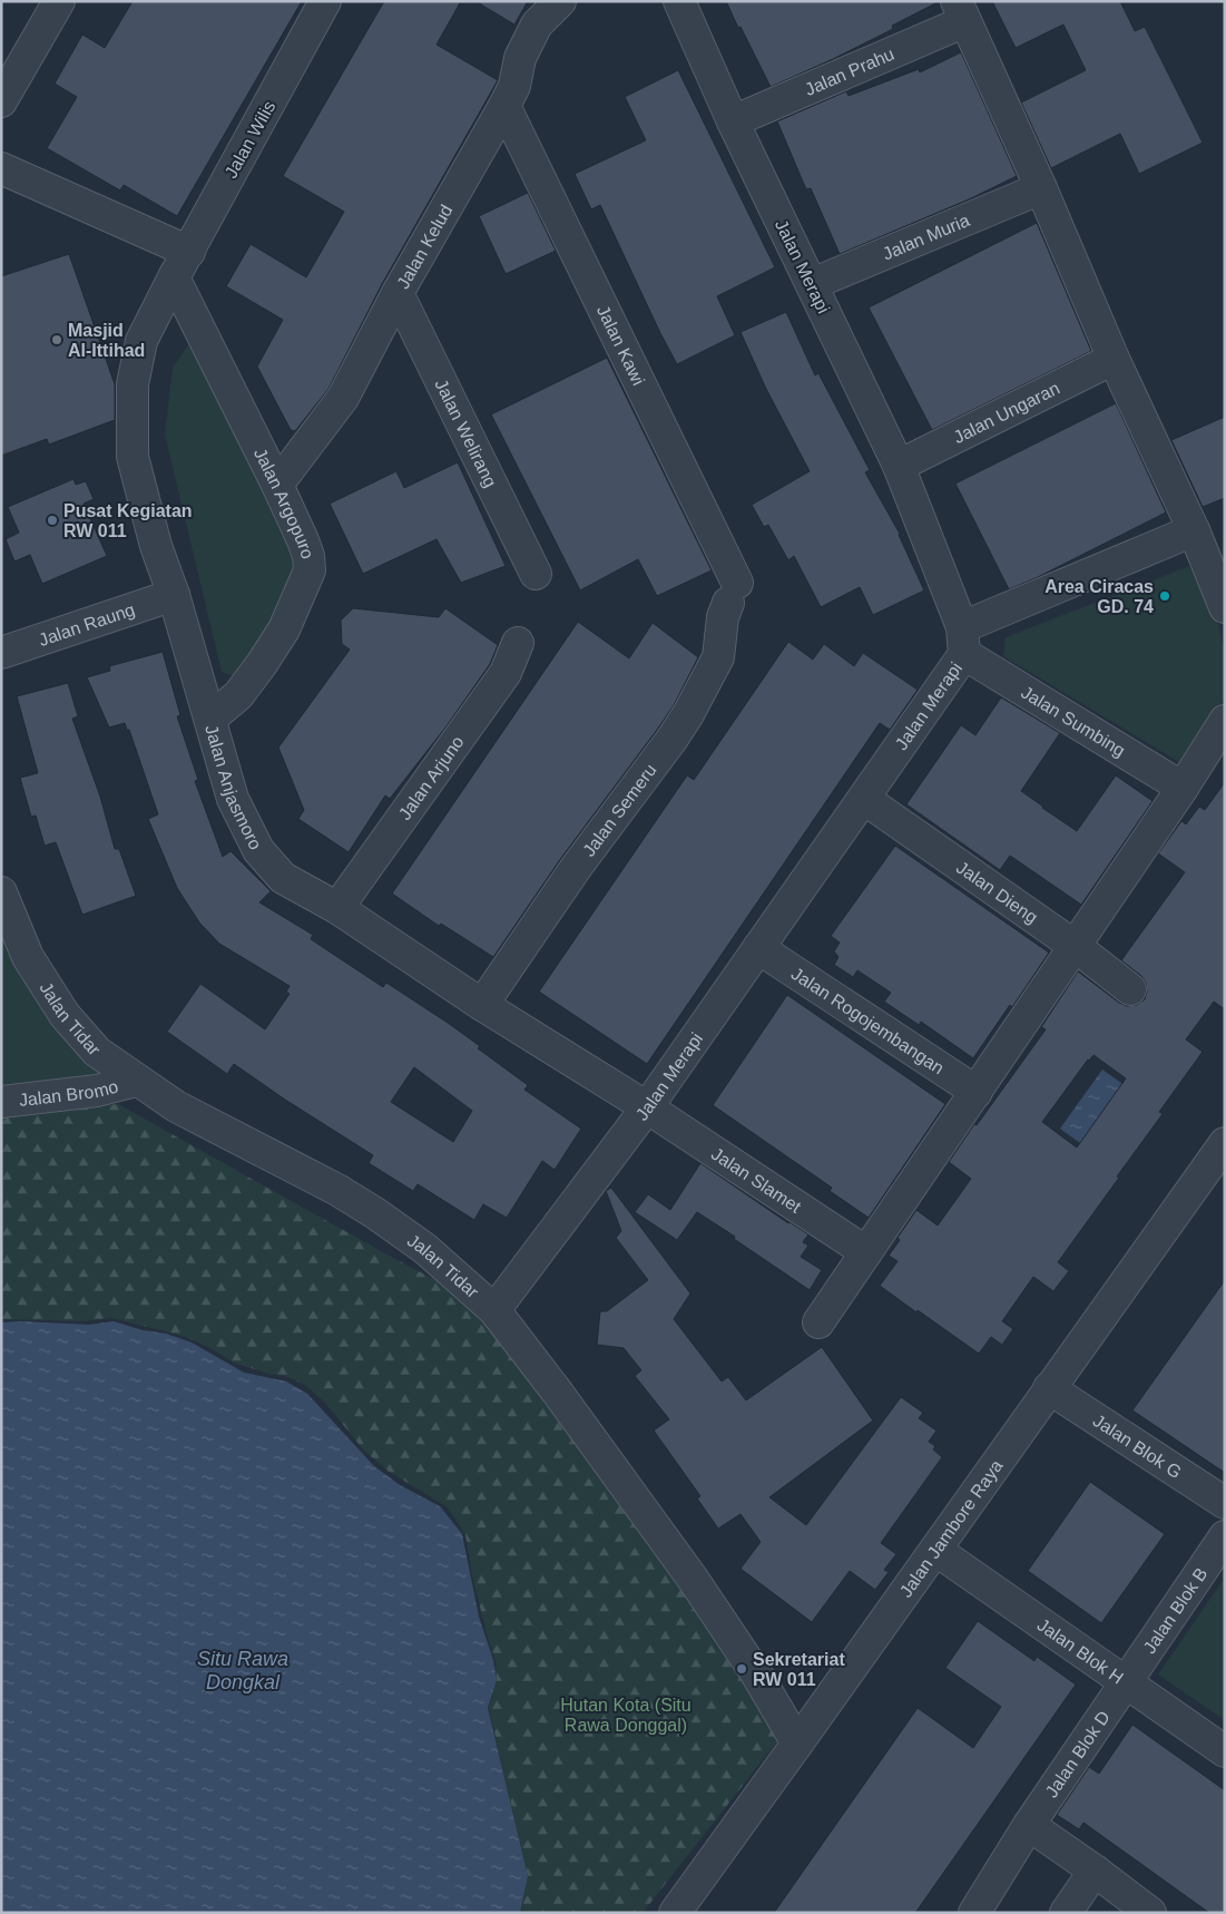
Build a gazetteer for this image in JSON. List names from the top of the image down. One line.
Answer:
{"streets":{"street":["Jalan Prahu","Jalan Wilis","Jalan Muria","Jalan Kelud","Jalan Merapi","Jalan Kawi","Jalan Ungaran","Jalan Welirang","Jalan Argopuro","Jalan Raung","Jalan Sumbing","Jalan Arjuno","Jalan Anjasmoro","Jalan Semeru","Jalan Dieng","Jalan Tidar","Jalan Rogojembangan","Jalan Bromo","Jalan Slamet","Jalan Blok G","Jalan Jambore Raya","Jalan Blok B","Jalan Blok H","Jalan Blok D"]},"crossings":[["Jalan Prahu","Jalan Merapi"],["Jalan Wilis","Jalan Argopuro"],["Jalan Wilis","Jalan Anjasmoro"],["Jalan Muria","Jalan Merapi"],["Jalan Kelud","Jalan Kawi"],["Jalan Kelud","Jalan Welirang"],["Jalan Kelud","Jalan Argopuro"],["Jalan Merapi","Jalan Ungaran"],["Jalan Merapi","Jalan Sumbing"],["Jalan Merapi","Jalan Anjasmoro"],["Jalan Merapi","Jalan Dieng"],["Jalan Merapi","Jalan Tidar"],["Jalan Merapi","Jalan Rogojembangan"],["Jalan Merapi","Jalan Slamet"],["Jalan Kawi","Jalan Semeru"],["Jalan Argopuro","Jalan Anjasmoro"],["Jalan Raung","Jalan Anjasmoro"],["Jalan Arjuno","Jalan Anjasmoro"],["Jalan Anjasmoro","Jalan Semeru"],["Jalan Anjasmoro","Jalan Slamet"],["Jalan Tidar","Jalan Bromo"],["Jalan Tidar","Jalan Jambore Raya"],["Jalan Blok G","Jalan Jambore Raya"],["Jalan Jambore Raya","Jalan Blok H"],["Jalan Blok B","Jalan Blok H"],["Jalan Blok B","Jalan Blok D"],["Jalan Blok H","Jalan Blok D"]],"water":["Situ Rawa Dongkal"],"parks":["Hutan Kota (Situ Rawa Donggal)"],"places":["Masjid Al-Ittihad","Pusat Kegiatan RW 011","Area Ciracas GD. 74","Sekretariat RW 011"]}
